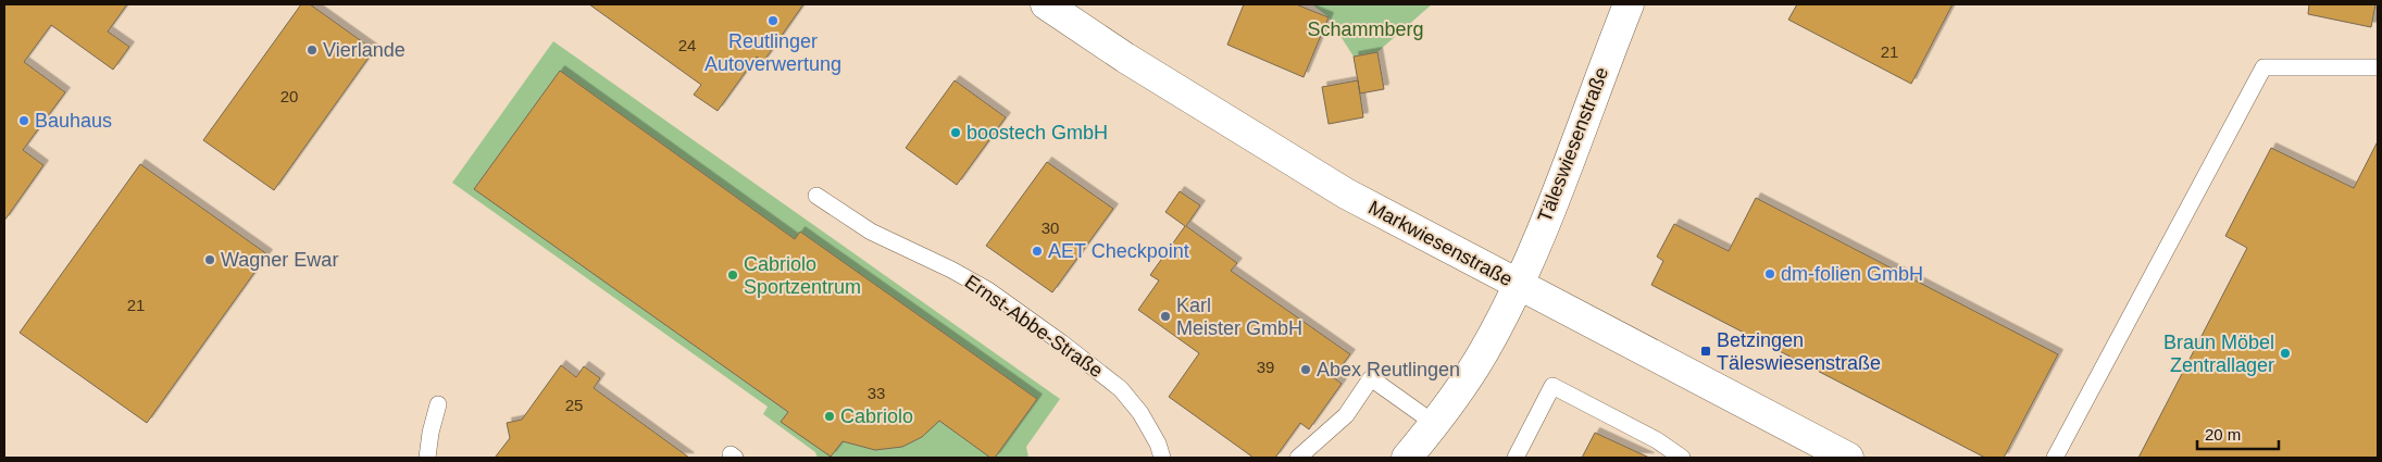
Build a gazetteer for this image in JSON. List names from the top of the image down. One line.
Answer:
{"streets":{"street":["Täleswiesenstraße","Markwiesenstraße"],"lane":["Ernst-Abbe-Straße"]},"crossings":[["Täleswiesenstraße","Markwiesenstraße"]],"parks":["Schammberg"],"places":{"other":["Reutlinger Autoverwertung","Vierlande","Bauhaus","boostech GmbH","AET Checkpoint","Wagner Ewar","dm-folien GmbH","Cabriolo Sportzentrum","Karl Meister GmbH","Braun Möbel Zentrallager","Abex Reutlingen","Cabriolo"],"transit":["Betzingen Täleswiesenstraße"]},"house_numbers":["24","21","20","30","21","39","33","25"],"scale_bar":"20 m"}
